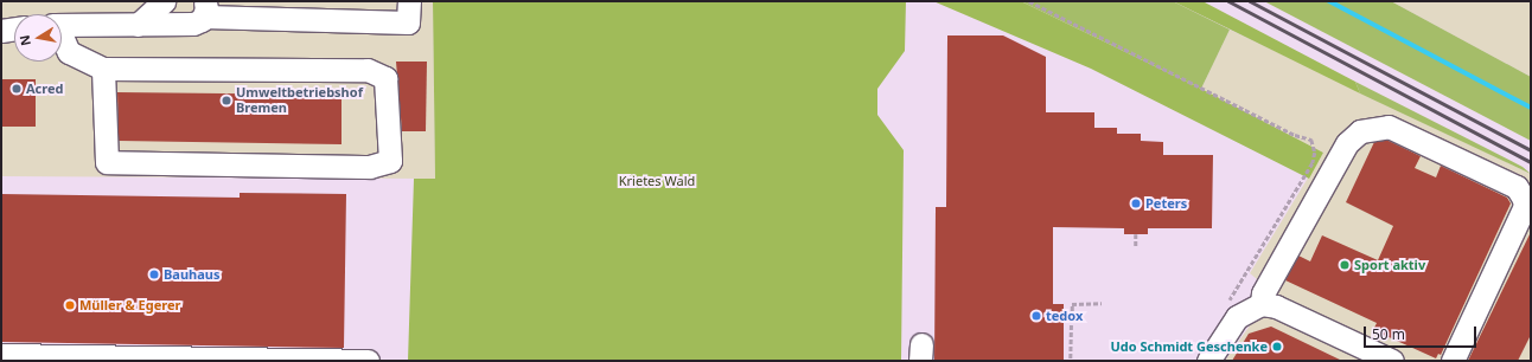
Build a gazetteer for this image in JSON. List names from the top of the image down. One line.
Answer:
{"parks":["Krietes Wald"],"places":["Acred","Umweltbetriebshof Bremen","Peters","Sport aktiv","Bauhaus","Müller & Egerer","tedox","Udo Schmidt Geschenke"],"scale_bar":"50 m","north":"left"}
